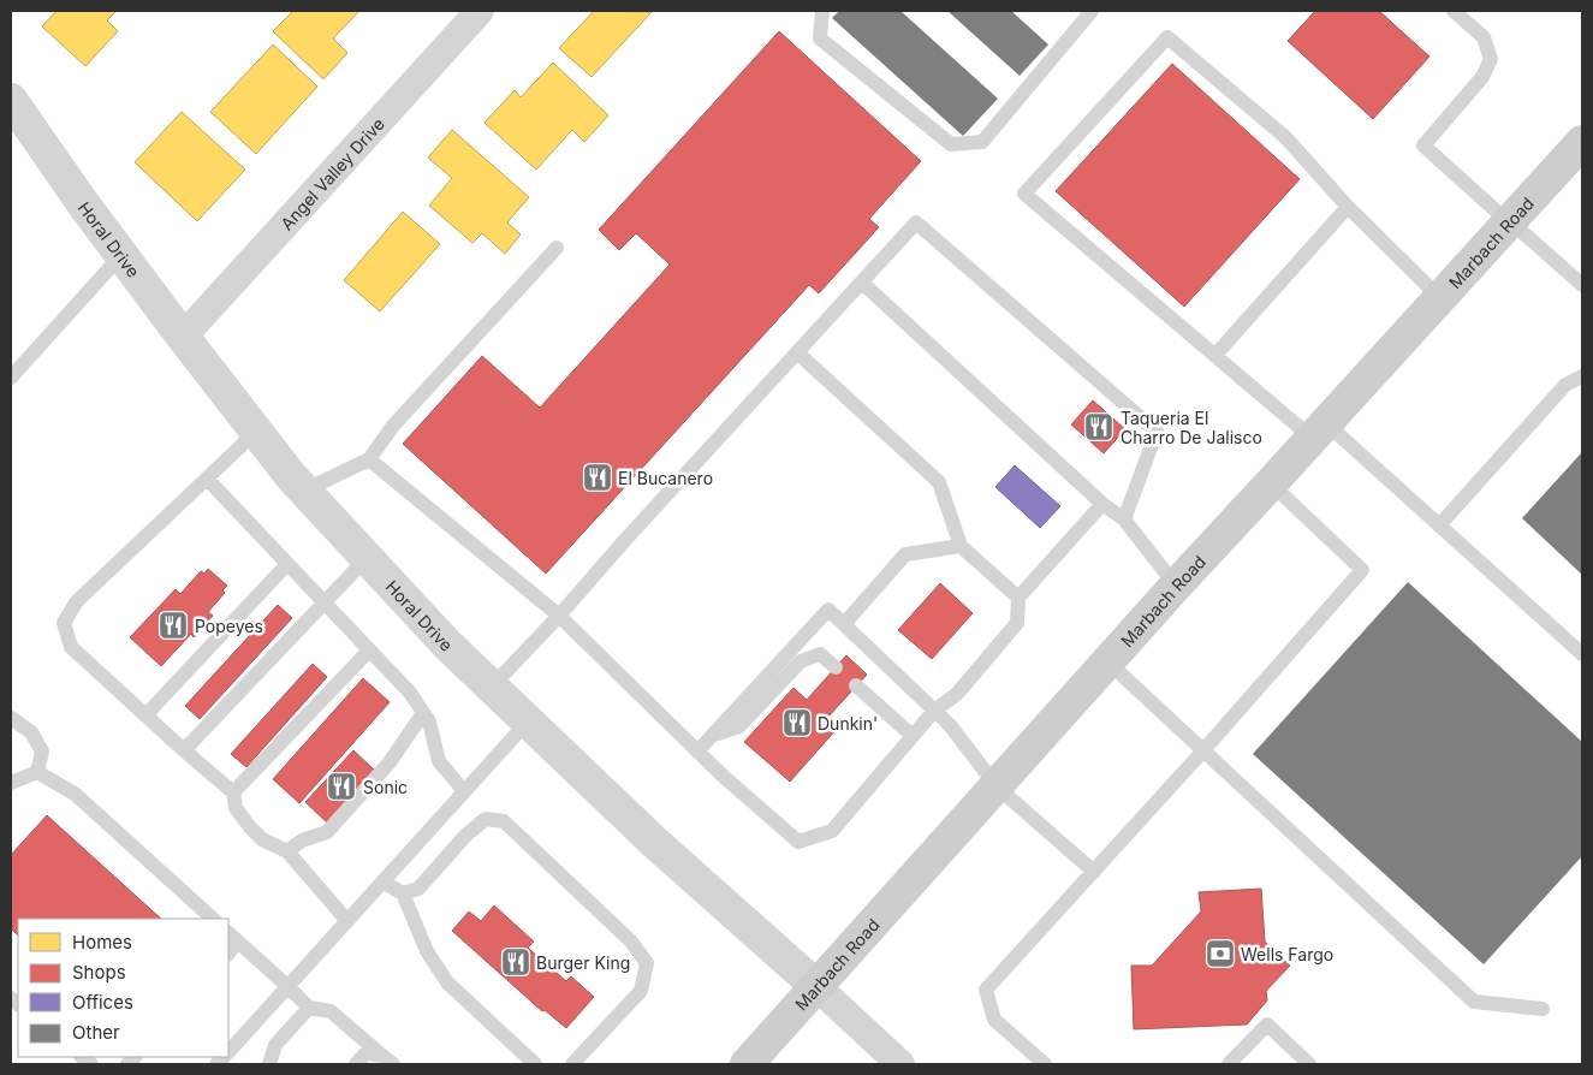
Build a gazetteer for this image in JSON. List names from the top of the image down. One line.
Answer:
{"streets":{"main road":["Marbach Road"],"street":["Angel Valley Drive","Horal Drive"]},"crossings":[["Angel Valley Drive","Horal Drive"],["Horal Drive","Marbach Road"]],"places":{"restaurant":["Taqueria El Charro De Jalisco","El Bucanero","Popeyes","Dunkin'","Sonic","Burger King"],"bank":["Wells Fargo"]},"legend":["Homes","Shops","Offices","Other"]}
